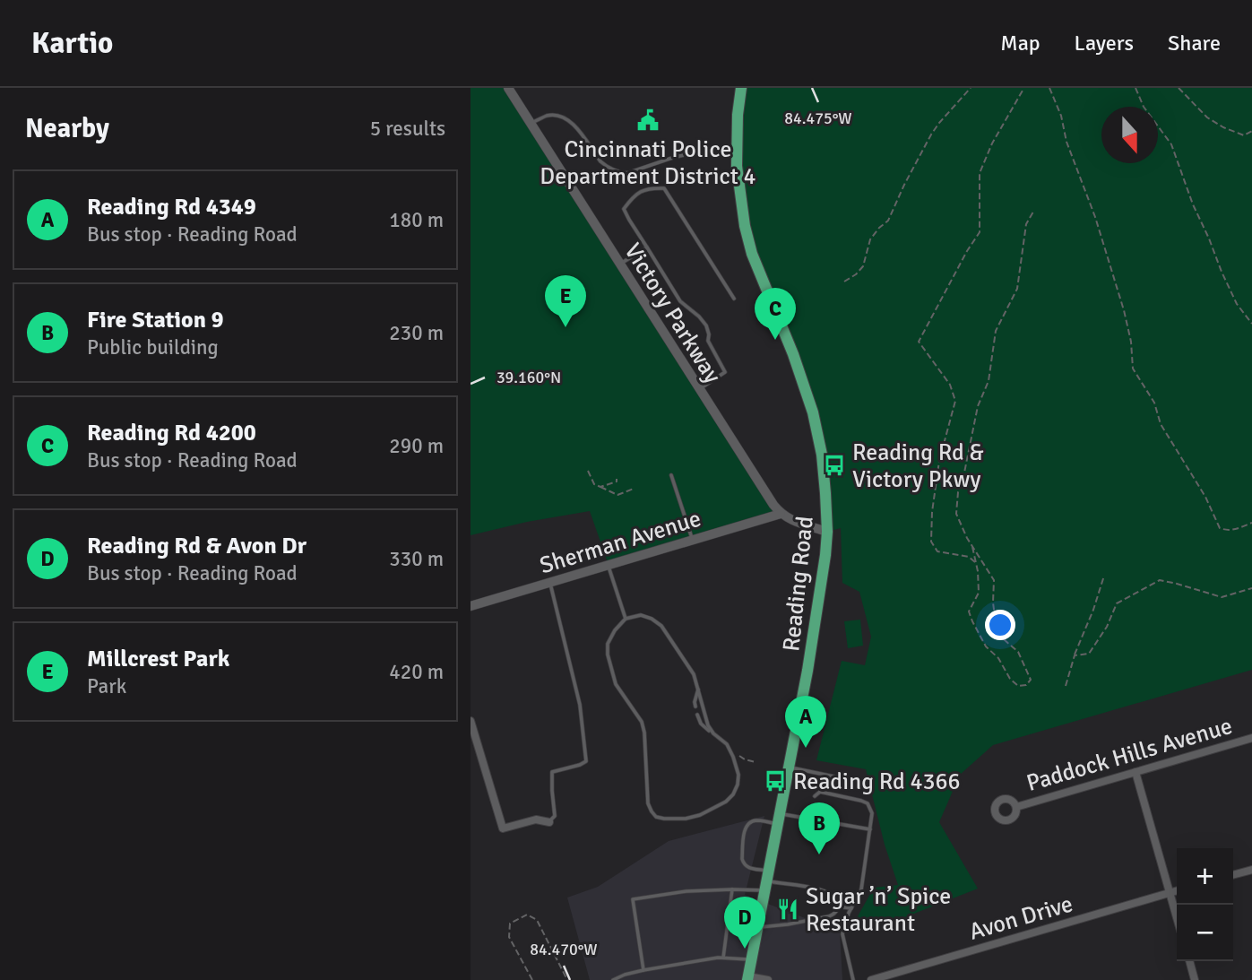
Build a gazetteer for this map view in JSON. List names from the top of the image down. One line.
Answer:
{"streets":{"main road":["Reading Road"],"street":["Victory Parkway","Sherman Avenue","Paddock Hills Avenue","Avon Drive"]},"crossings":[["Victory Parkway","Sherman Avenue"]],"places":{"public building":["Cincinnati Police Department District 4"],"bus stop":["Reading Rd & Victory Pkwy","Reading Rd 4366"],"restaurant":["Sugar ’n’ Spice Restaurant"]},"north":"bottom","page":{"header":"Kartio","nav":["Map","Layers","Share"],"heading":["Nearby","5 results"],"list":[{"mark":"A","name":"Reading Rd 4349","note":"Bus stop · Reading Road","value":"180 m"},{"mark":"B","name":"Fire Station 9","note":"Public building","value":"230 m"},{"mark":"C","name":"Reading Rd 4200","note":"Bus stop · Reading Road","value":"290 m"},{"mark":"D","name":"Reading Rd & Avon Dr","note":"Bus stop · Reading Road","value":"330 m"},{"mark":"E","name":"Millcrest Park","note":"Park","value":"420 m"}],"pins":["E","C","A","B","D"],"map_buttons":["+","−"]},"coordinates":["84.475°W","39.160°N","84.470°W"]}
